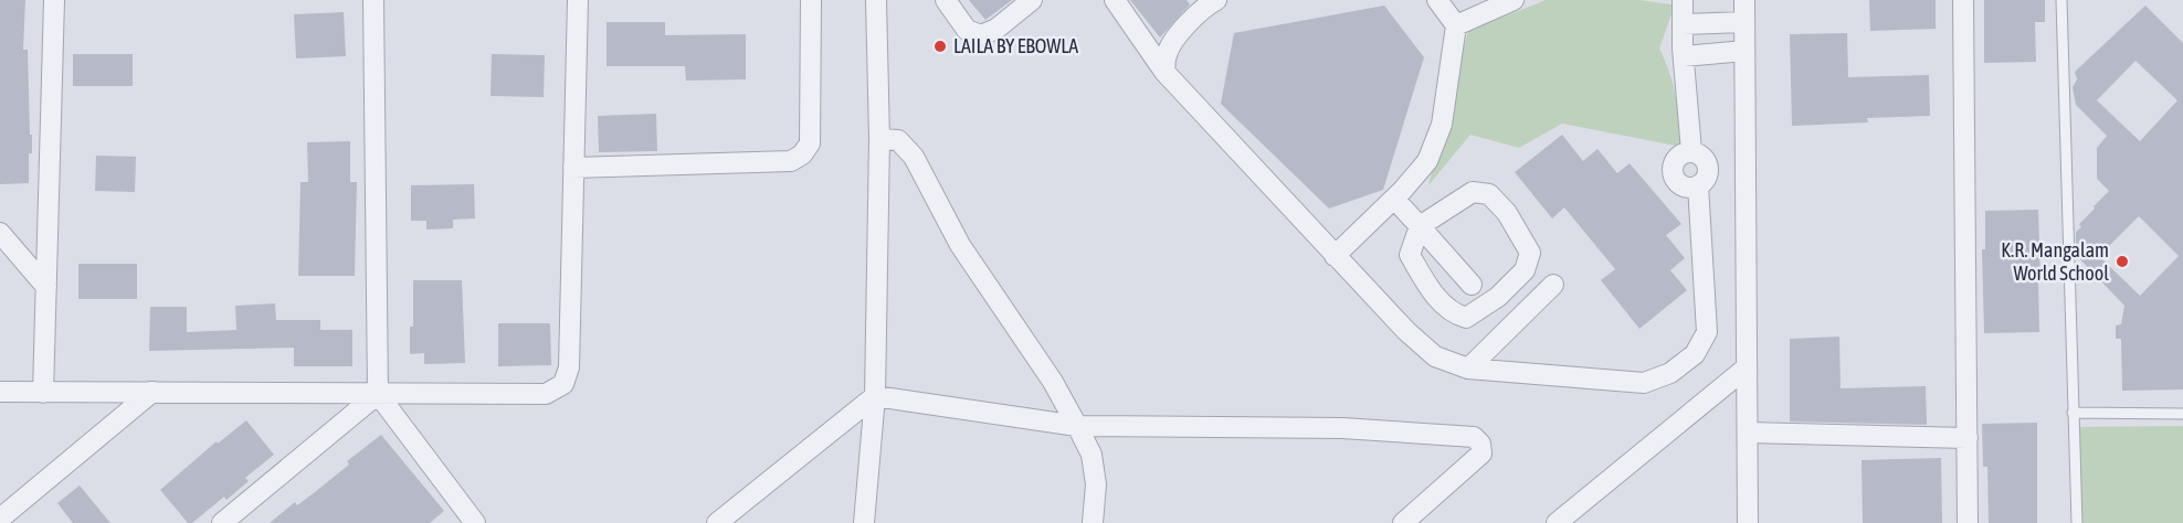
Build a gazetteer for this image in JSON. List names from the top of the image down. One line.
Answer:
{"places":["LAILA BY EBOWLA","K.R. Mangalam World School"]}
